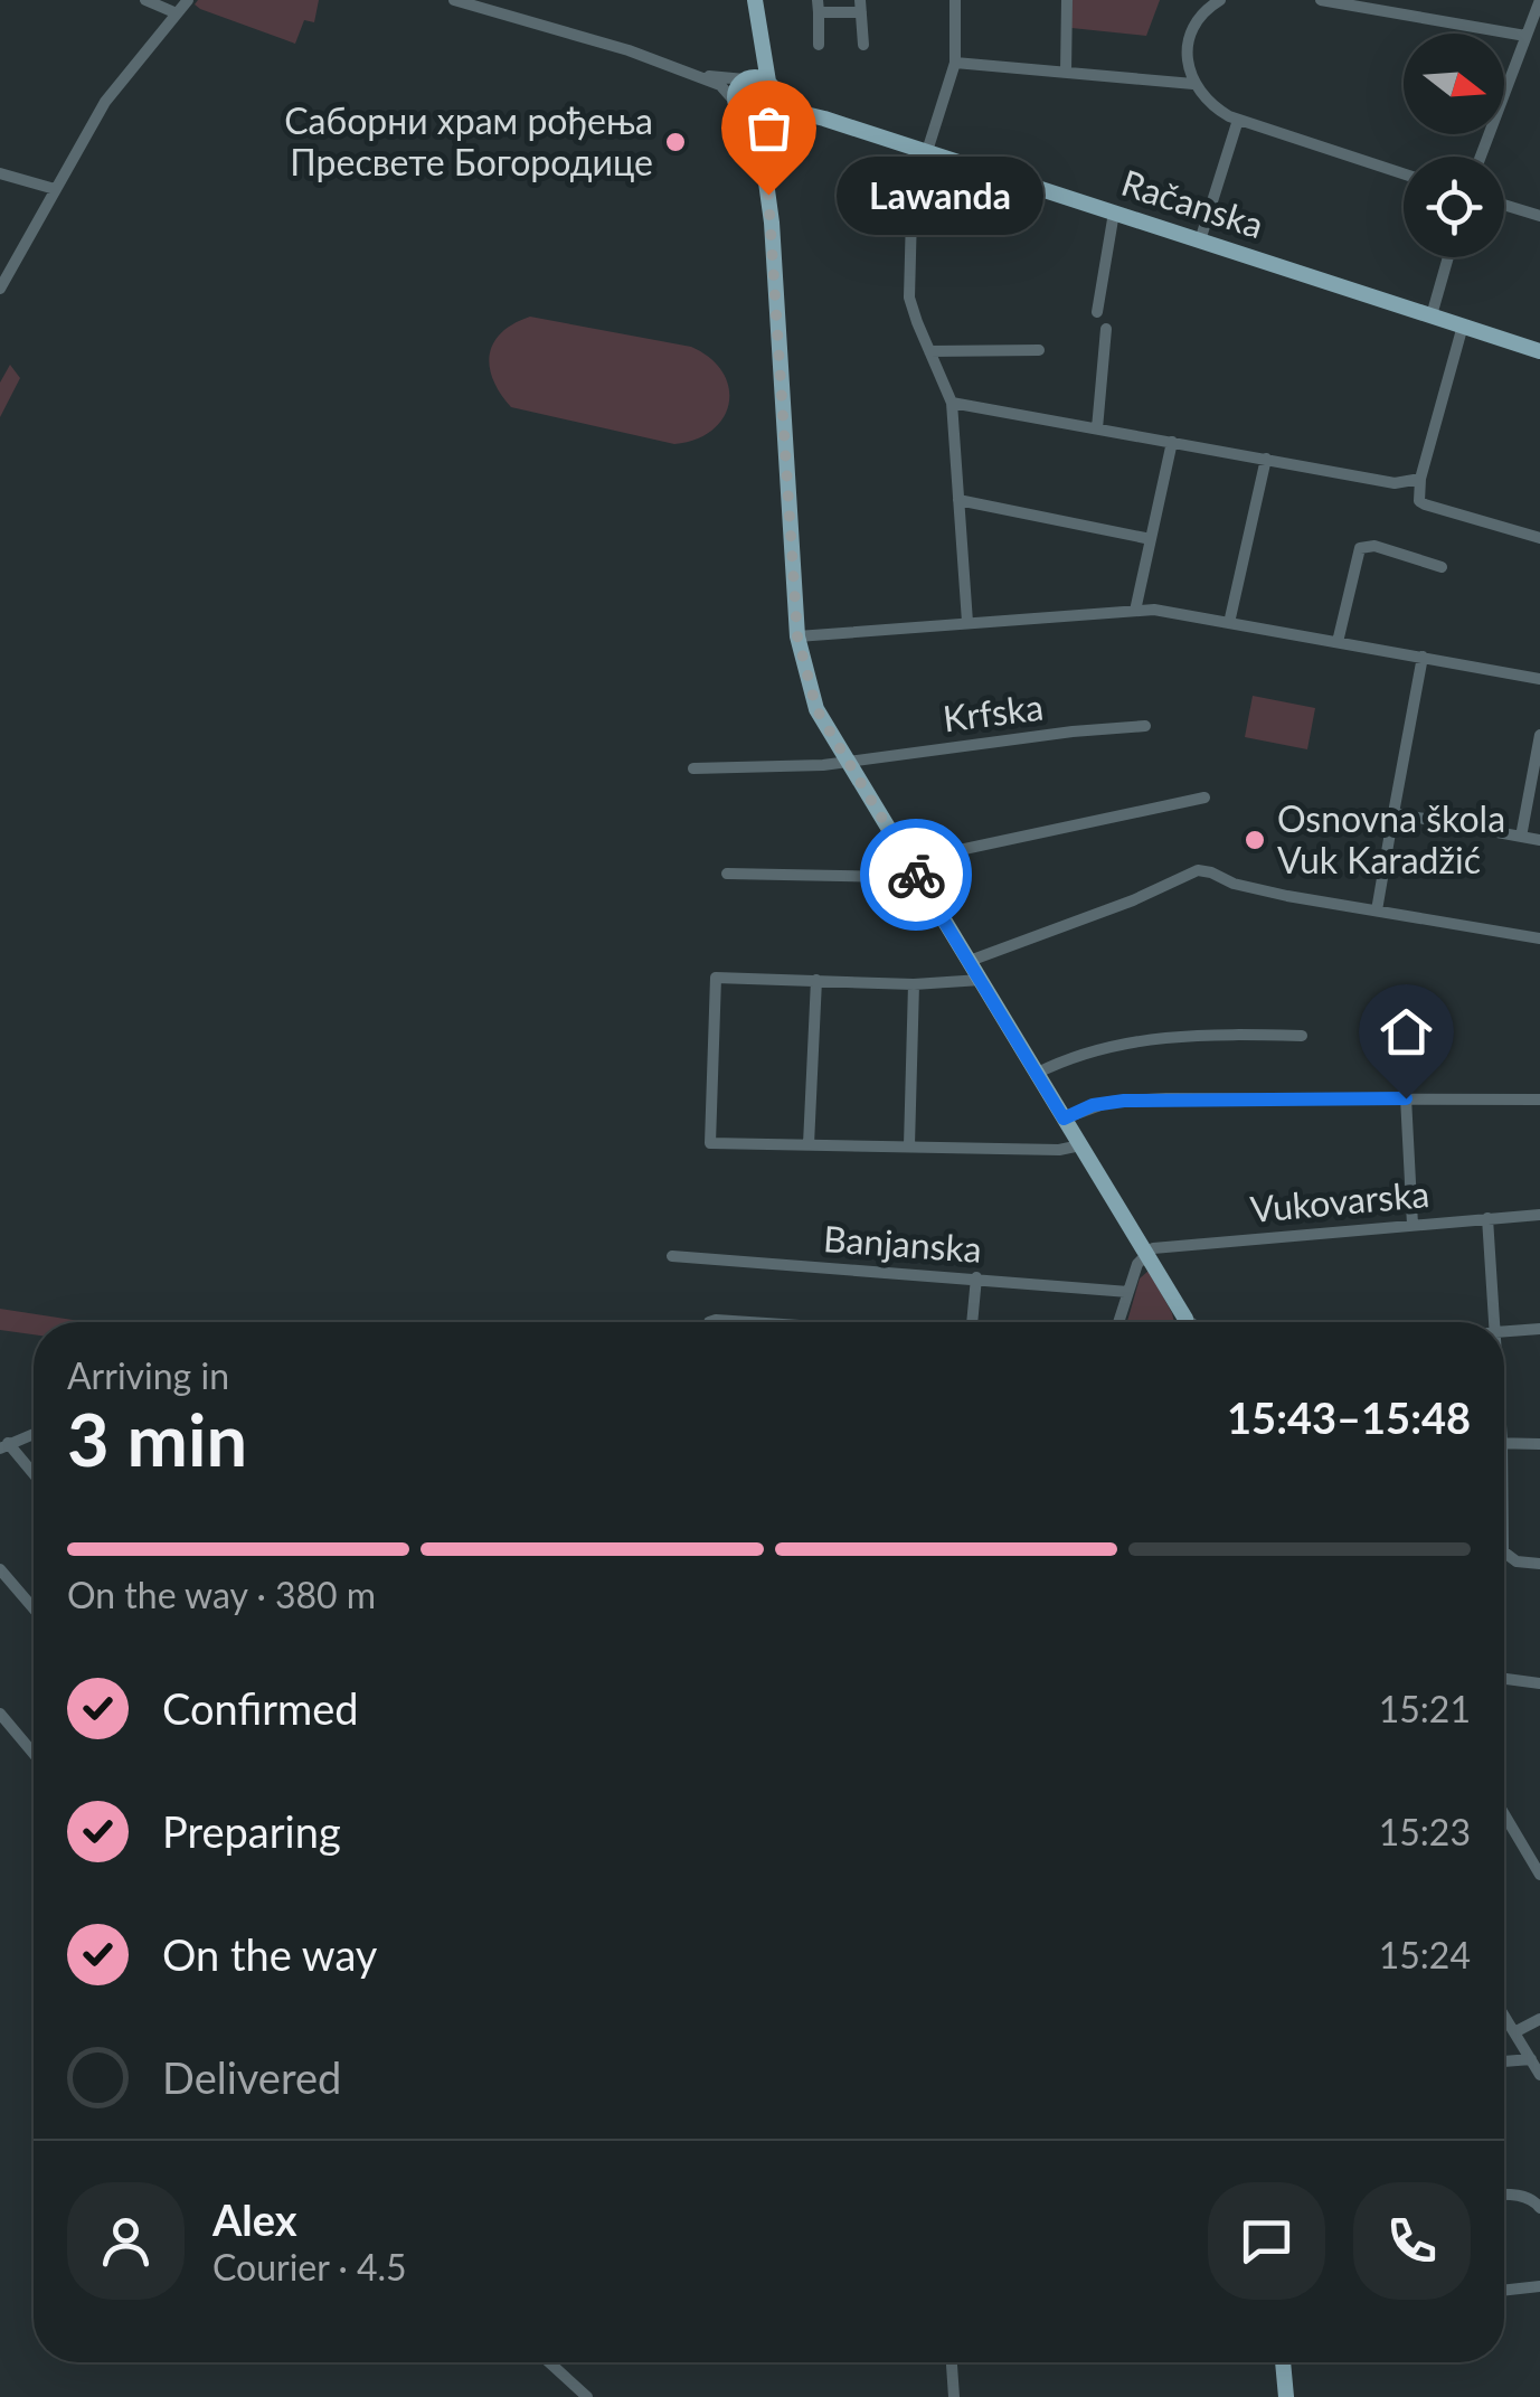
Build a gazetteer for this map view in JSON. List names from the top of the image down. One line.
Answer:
{"streets":{"main road":["Račanska"],"street":["Krfska","Vukovarska","Banjanska"]},"places":["Саборни храм рођења Пресвете Богородице","Lawanda","Osnovna škola Vuk Karadžić"],"north":"right","page":{"bubble":"Lawanda","heading":["3 min","Arriving in","15:43–15:48"],"panel":["Alex","Courier · 4.5"],"bar":"On the way · 380 m","list":[["Confirmed","15:21"],["Preparing","15:23"],["On the way","15:24"],"Delivered"]}}
